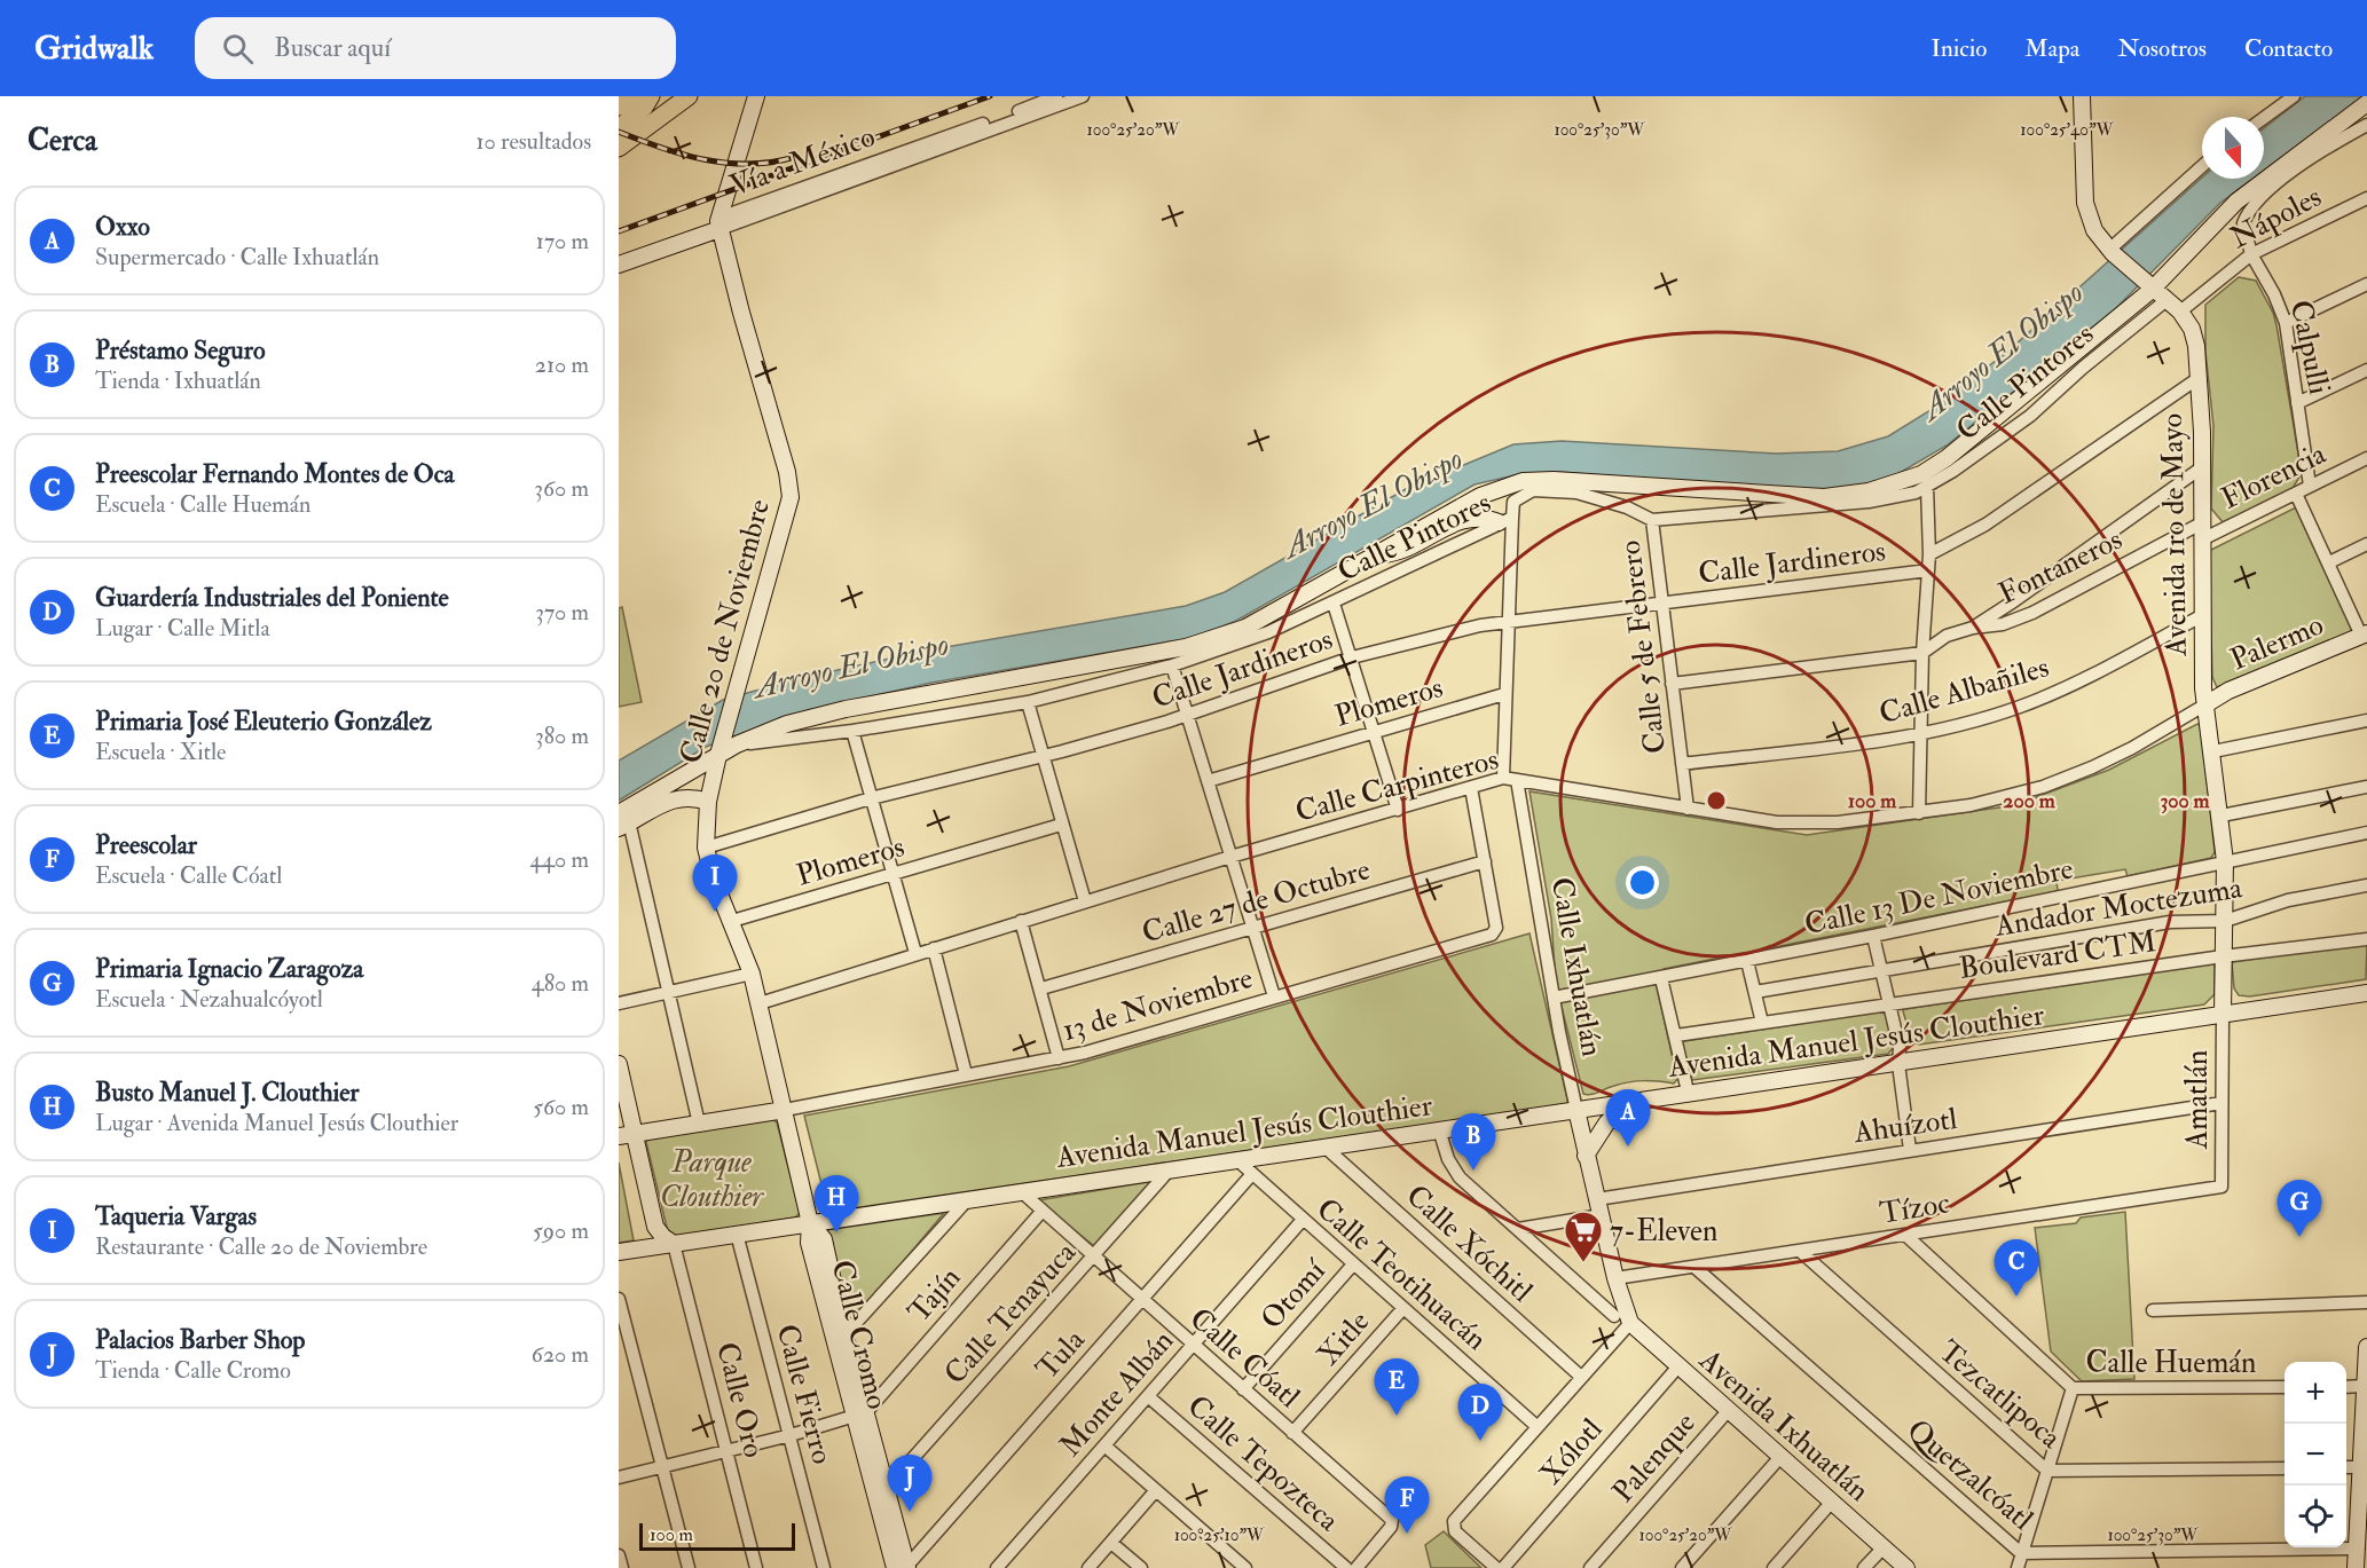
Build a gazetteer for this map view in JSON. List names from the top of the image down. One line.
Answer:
{"streets":{"street":["Nápoles","Calpulli","Calle Pintores","Florencia","Avenida 1ro de Mayo","Calle Jardineros","Fontaneros","Calle 20 de Noviembre","Palermo","Calle 5 de Febrero","Calle Albañiles","Plomeros","Calle Carpinteros","Calle 13 De Noviembre","Calle 27 de Octubre","Andador Moctezuma","Boulevard CTM","Calle Ixhuatlán","13 de Noviembre","Avenida Manuel Jesús Clouthier","Amatlán","Ahuízotl","Tízoc","Calle Xóchitl","Calle Teotihuacán","Tajín","Otomí","Calle Tenayuca","Calle Cromo","Xitle","Tula","Calle Cóatl","Calle Huemán","Monte Albán","Calle Fierro","Tezcatlipoca","Calle Oro","Avenida Ixhuatlán","Xólotl","Palenque","Calle Tepozteca","Quetzalcóatl"]},"crossings":[["Nápoles","Calpulli"],["Nápoles","Avenida 1ro de Mayo"],["Calpulli","Florencia"],["Calle Pintores","Avenida 1ro de Mayo"],["Calle Pintores","Calle 20 de Noviembre"],["Calle Pintores","Calle 5 de Febrero"],["Florencia","Avenida 1ro de Mayo"],["Avenida 1ro de Mayo","Calle Jardineros"],["Avenida 1ro de Mayo","Fontaneros"],["Avenida 1ro de Mayo","Palermo"],["Avenida 1ro de Mayo","Calle Albañiles"],["Avenida 1ro de Mayo","Calle Carpinteros"],["Avenida 1ro de Mayo","Calle 13 De Noviembre"],["Avenida 1ro de Mayo","Andador Moctezuma"],["Avenida 1ro de Mayo","Boulevard CTM"],["Avenida 1ro de Mayo","Avenida Manuel Jesús Clouthier"],["Avenida 1ro de Mayo","Amatlán"],["Calle Jardineros","Calle 20 de Noviembre"],["Calle Jardineros","Calle 5 de Febrero"],["Calle 20 de Noviembre","Plomeros"],["Calle 20 de Noviembre","Calle Carpinteros"],["Calle 20 de Noviembre","13 de Noviembre"],["Calle 20 de Noviembre","Avenida Manuel Jesús Clouthier"],["Calle 20 de Noviembre","Calle Cromo"],["Palermo","Calle Carpinteros"],["Calle 5 de Febrero","Calle Albañiles"],["Calle 5 de Febrero","Calle Carpinteros"],["Calle Carpinteros","Calle Ixhuatlán"],["Calle 13 De Noviembre","Calle Ixhuatlán"],["Calle 27 de Octubre","13 de Noviembre"],["Calle Ixhuatlán","Avenida Manuel Jesús Clouthier"],["Calle Ixhuatlán","Ahuízotl"],["Calle Ixhuatlán","Tízoc"],["Calle Ixhuatlán","Avenida Ixhuatlán"],["Avenida Manuel Jesús Clouthier","Amatlán"],["Avenida Manuel Jesús Clouthier","Calle Xóchitl"],["Avenida Manuel Jesús Clouthier","Calle Teotihuacán"],["Avenida Manuel Jesús Clouthier","Calle Tenayuca"],["Avenida Manuel Jesús Clouthier","Calle Cromo"],["Avenida Manuel Jesús Clouthier","Calle Cóatl"],["Avenida Manuel Jesús Clouthier","Calle Fierro"],["Avenida Manuel Jesús Clouthier","Calle Oro"],["Amatlán","Ahuízotl"],["Amatlán","Tízoc"],["Tízoc","Calle Huemán"],["Tízoc","Tezcatlipoca"],["Tízoc","Quetzalcóatl"],["Calle Teotihuacán","Otomí"],["Calle Teotihuacán","Xitle"],["Calle Teotihuacán","Tula"],["Calle Teotihuacán","Monte Albán"],["Tajín","Calle Cromo"],["Tajín","Calle Cóatl"],["Otomí","Calle Cóatl"],["Calle Tenayuca","Calle Cromo"],["Calle Tenayuca","Calle Cóatl"],["Calle Cromo","Tula"],["Xitle","Calle Cóatl"],["Tula","Calle Cóatl"],["Calle Cóatl","Monte Albán"],["Monte Albán","Calle Tepozteca"],["Avenida Ixhuatlán","Xólotl"],["Avenida Ixhuatlán","Palenque"]],"water":["Arroyo El Obispo"],"parks":["Parque Clouthier"],"places":{"supermarket":["7-Eleven"]},"scale_bar":"100 m","north":"bottom","page":{"header":"Gridwalk","search":"Buscar aquí","nav":["Inicio","Mapa","Nosotros","Contacto"],"heading":["Cerca","10 resultados"],"list":[{"mark":"A","name":"Oxxo","note":"Supermercado · Calle Ixhuatlán","value":"170 m"},{"mark":"B","name":"Préstamo Seguro","note":"Tienda · Ixhuatlán","value":"210 m"},{"mark":"C","name":"Preescolar Fernando Montes de Oca","note":"Escuela · Calle Huemán","value":"360 m"},{"mark":"D","name":"Guardería Industriales del Poniente","note":"Lugar · Calle Mitla","value":"370 m"},{"mark":"E","name":"Primaria José Eleuterio González","note":"Escuela · Xitle","value":"380 m"},{"mark":"F","name":"Preescolar","note":"Escuela · Calle Cóatl","value":"440 m"},{"mark":"G","name":"Primaria Ignacio Zaragoza","note":"Escuela · Nezahualcóyotl","value":"480 m"},{"mark":"H","name":"Busto Manuel J. Clouthier","note":"Lugar · Avenida Manuel Jesús Clouthier","value":"560 m"},{"mark":"I","name":"Taqueria Vargas","note":"Restaurante · Calle 20 de Noviembre","value":"590 m"},{"mark":"J","name":"Palacios Barber Shop","note":"Tienda · Calle Cromo","value":"620 m"}],"pins":["I","A","B","H","G","C","E","D","J","F"],"map_buttons":["+","−"],"scale":"100 m"},"coordinates":["100°25'20\"W","100°25'30\"W","100°25'40\"W","100°25'10\"W"],"rings":["100 m","200 m","300 m"]}
